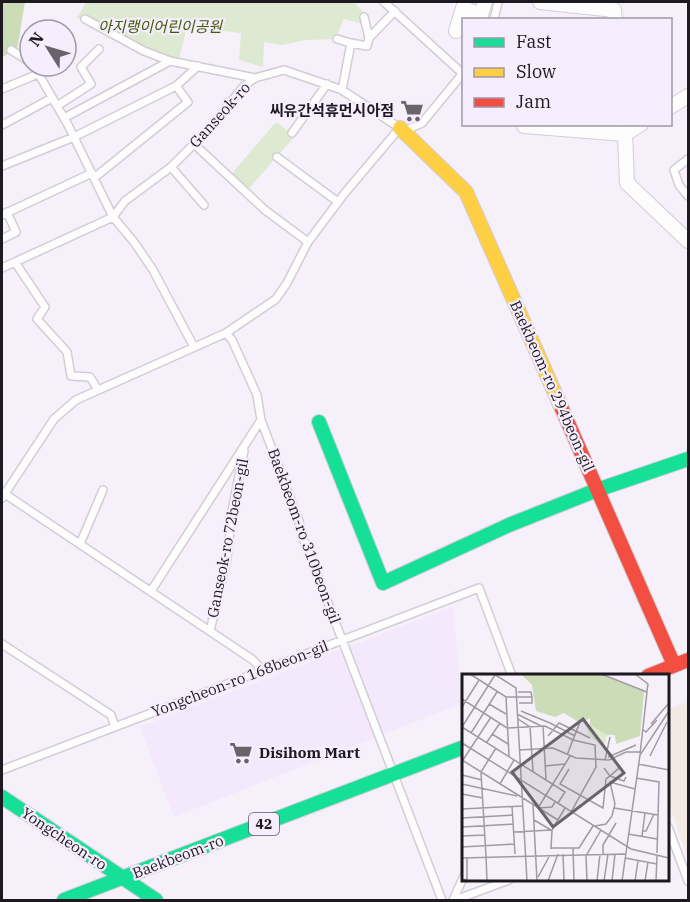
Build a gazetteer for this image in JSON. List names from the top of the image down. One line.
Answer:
{"streets":{"street":["Baekbeom-ro 294beon-gil","42","Yongcheon-ro","Baekbeom-ro"],"lane":["Ganseok-ro","Baekbeom-ro 310beon-gil","Ganseok-ro 72beon-gil","Yongcheon-ro 168beon-gil"]},"crossings":[["Ganseok-ro","Baekbeom-ro 294beon-gil"],["Baekbeom-ro 310beon-gil","Ganseok-ro 72beon-gil"],["Baekbeom-ro 310beon-gil","Yongcheon-ro 168beon-gil"],["Baekbeom-ro 310beon-gil","Baekbeom-ro"],["Ganseok-ro 72beon-gil","Yongcheon-ro 168beon-gil"],["Yongcheon-ro","Baekbeom-ro"]],"parks":["아지랭이어린이공원"],"places":{"supermarket":["씨유간석휴먼시아점","Disihom Mart"]},"legend":["Fast","Slow","Jam"],"north":"top left"}
